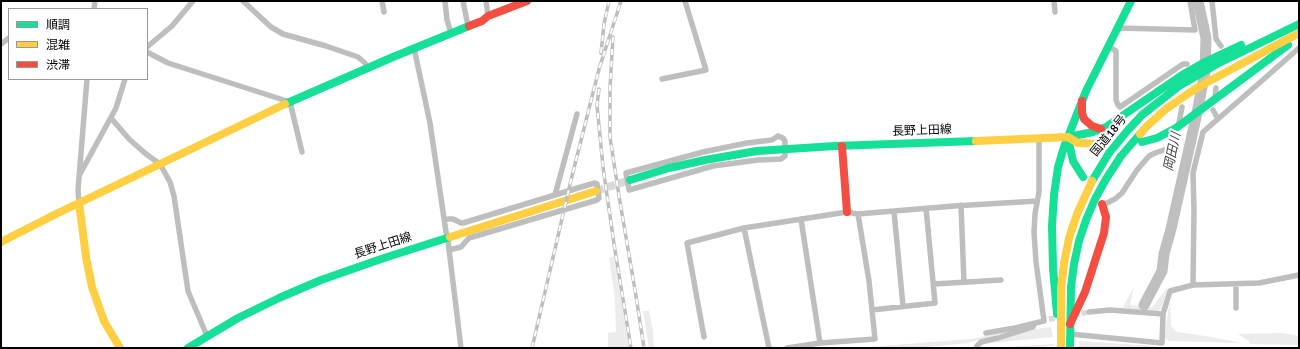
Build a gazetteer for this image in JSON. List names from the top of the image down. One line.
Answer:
{"streets":{"main road":["長野上田線","国道18号"]},"water":["岡田川"],"legend":["順調","混雑","渋滞"]}
